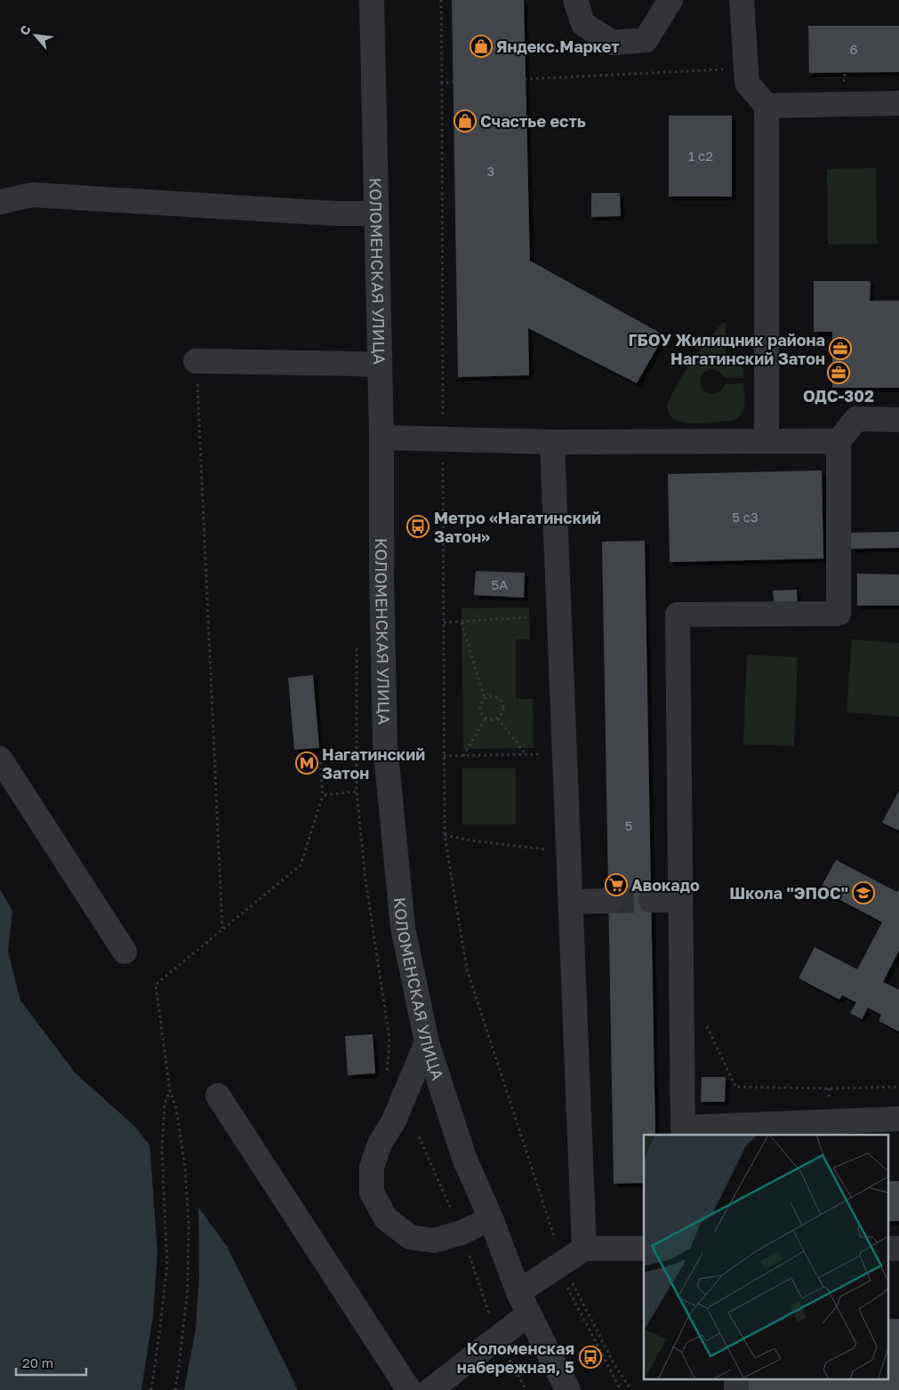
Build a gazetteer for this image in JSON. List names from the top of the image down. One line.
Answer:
{"streets":{"street":["КОЛОМЕНСКАЯ УЛИЦА"]},"places":{"shop":["Яндекс.Маркет","Счастье есть"],"office":["ГБОУ Жилищник района Нагатинский Затон","ОДС-302"],"bus stop":["Метро «Нагатинский Затон»","Коломенская набережная, 5"],"metro station":["Нагатинский Затон"],"supermarket":["Авокадо"],"school or university":["Школа \"ЭПОС\""]},"house_numbers":["6","1 с2","3","5 с3","5А","5"],"scale_bar":"20 m","north":"top left"}
